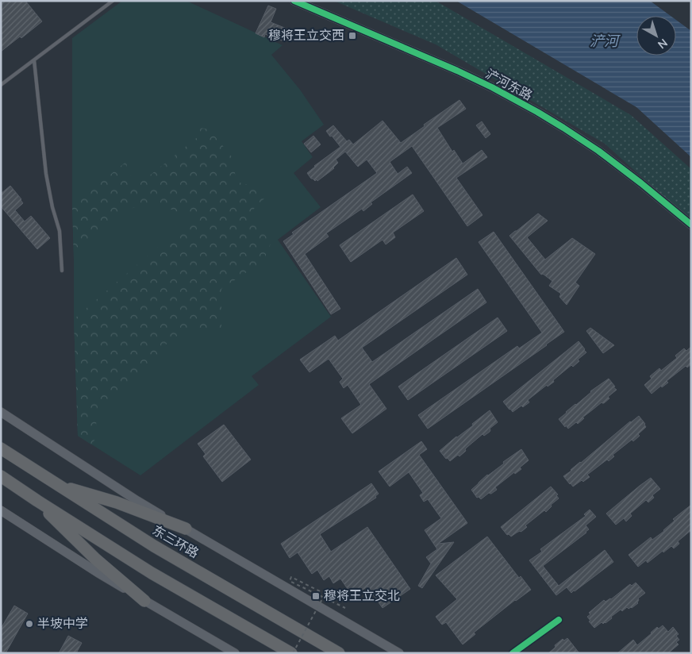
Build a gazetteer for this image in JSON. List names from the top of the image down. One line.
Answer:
{"streets":{"highway":["东三环路"],"main road":["浐河东路"]},"water":["浐河"],"places":{"transit":["穆将王立交西","穆将王立交北"],"other":["半坡中学"]},"north":"bottom right"}
